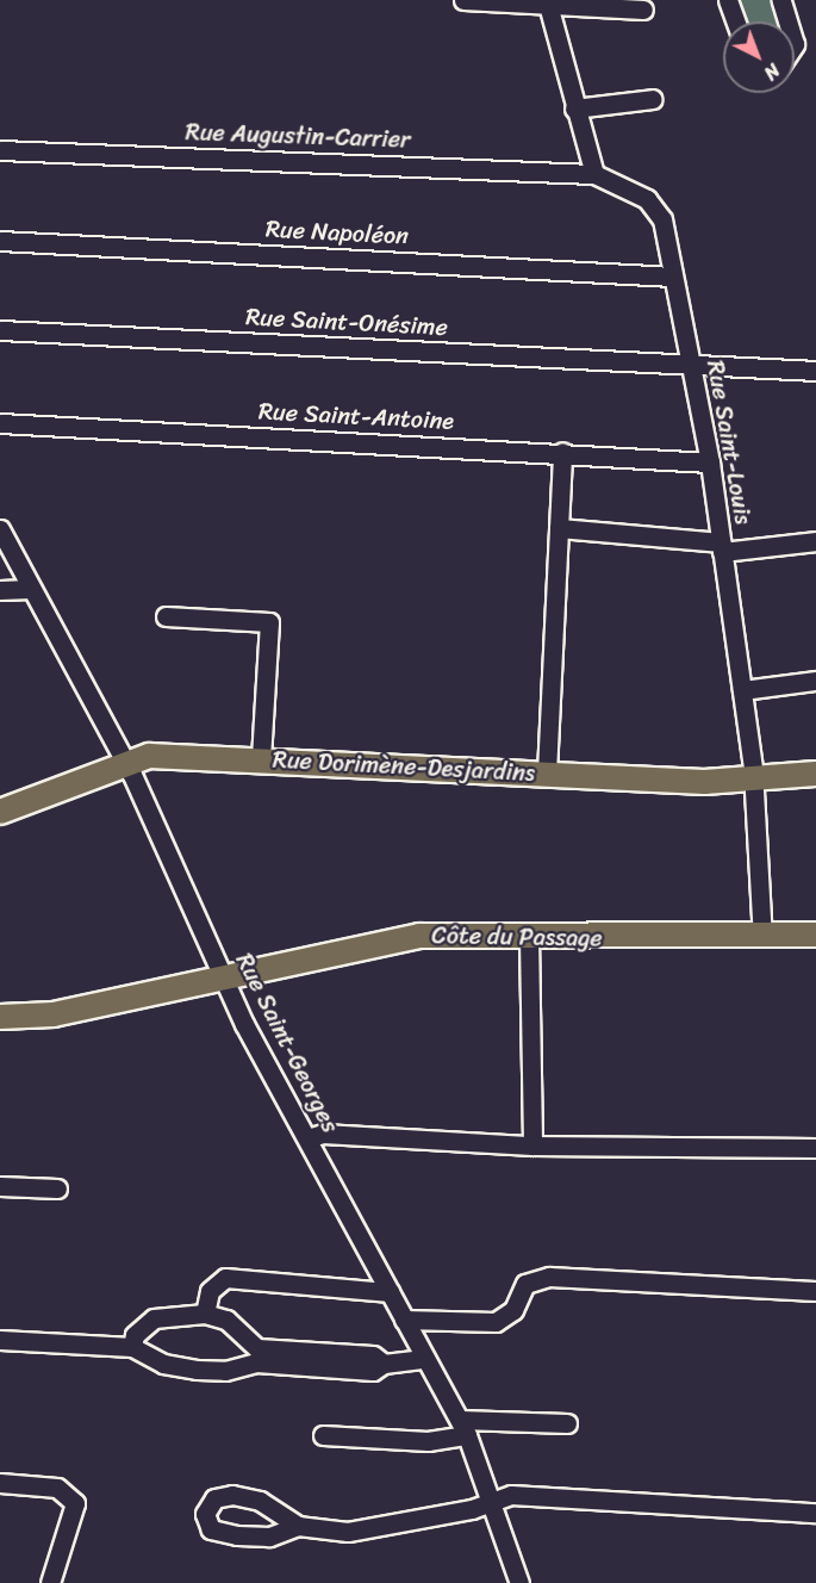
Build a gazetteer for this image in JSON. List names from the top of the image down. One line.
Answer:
{"streets":{"main road":["Rue Dorimène-Desjardins","Côte du Passage"],"street":["Rue Augustin-Carrier","Rue Napoléon","Rue Saint-Onésime","Rue Saint-Antoine","Rue Saint-Louis","Rue Saint-Georges"]},"crossings":[["Rue Augustin-Carrier","Rue Saint-Louis"],["Rue Napoléon","Rue Saint-Louis"],["Rue Saint-Onésime","Rue Saint-Louis"],["Rue Saint-Antoine","Rue Saint-Louis"],["Rue Saint-Louis","Rue Dorimène-Desjardins"],["Rue Saint-Louis","Côte du Passage"],["Rue Dorimène-Desjardins","Rue Saint-Georges"],["Côte du Passage","Rue Saint-Georges"]],"north":"bottom right"}
